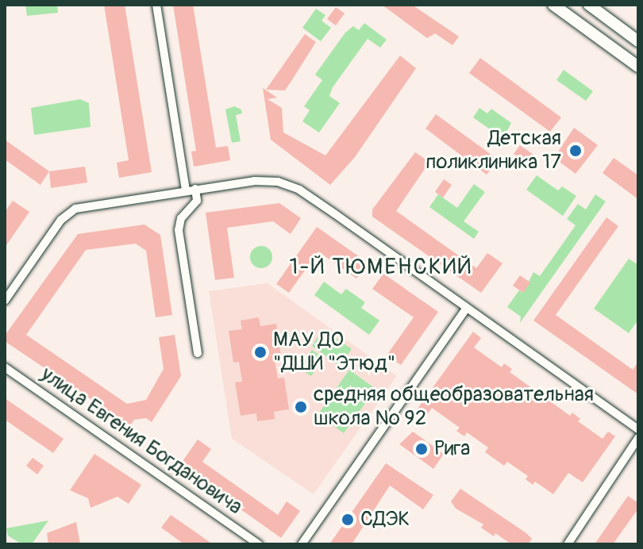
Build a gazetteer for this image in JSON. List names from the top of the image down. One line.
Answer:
{"streets":{"street":["улица Евгения Богдановича"]},"districts":["1-Й ТЮМЕНСКИЙ"],"places":["Детская поликлиника 17","МАУ ДО \"ДШИ \"Этюд\"","средняя общеобразовательная школа № 92","Рига","СДЭК"]}
